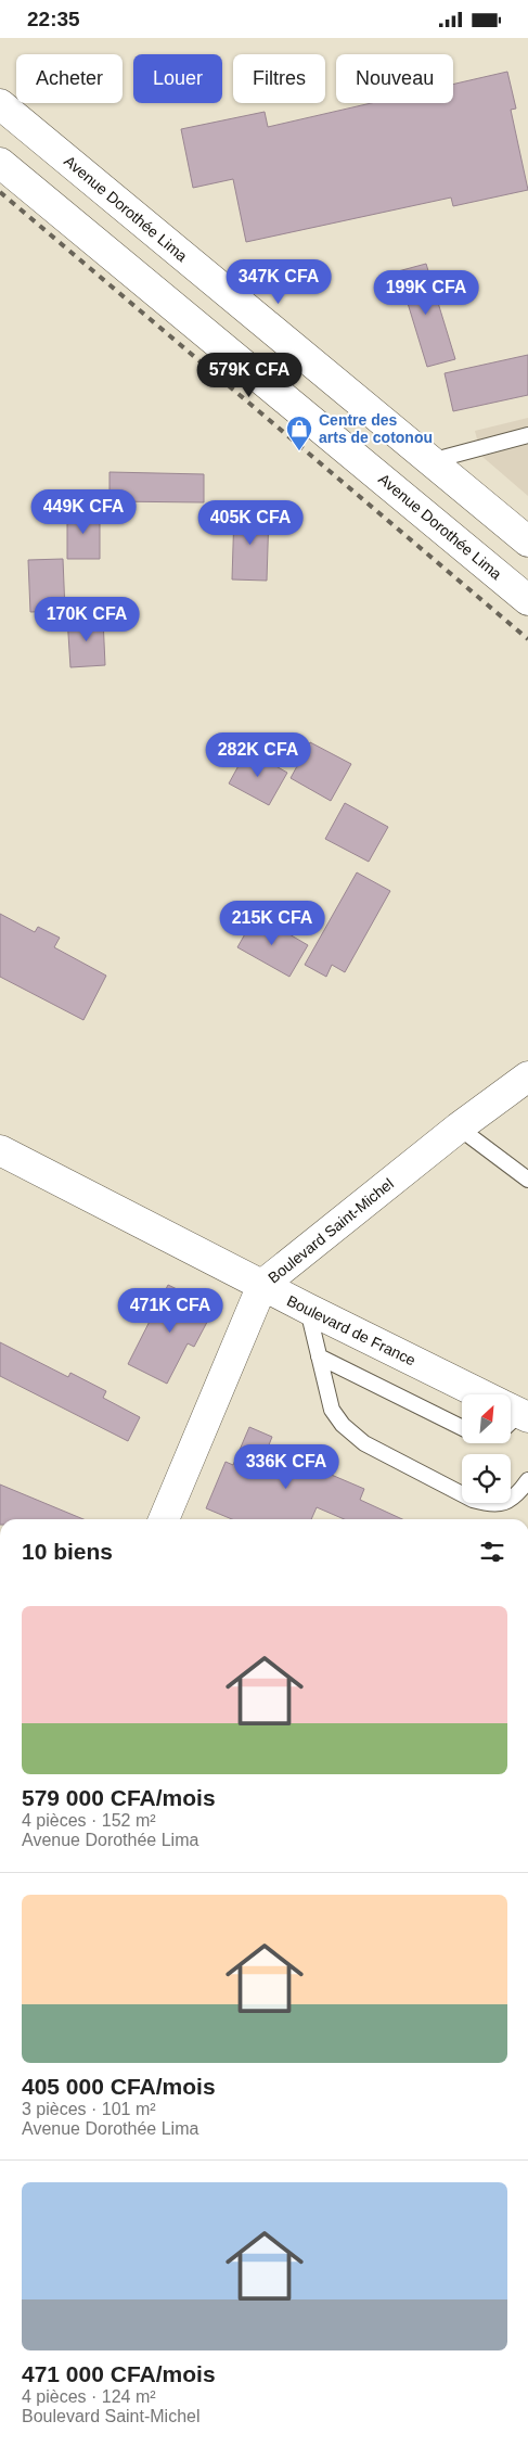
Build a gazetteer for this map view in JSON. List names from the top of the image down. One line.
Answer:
{"streets":{"main road":["Avenue Dorothée Lima","Boulevard Saint-Michel","Boulevard de France"]},"crossings":[["Boulevard Saint-Michel","Boulevard de France"]],"places":{"shop":["Centre des arts de cotonou"]},"north":"top right","page":{"status":"22:35","chip":["Acheter","Louer","Filtres","Nouveau"],"price":["347K CFA","199K CFA","579K CFA","449K CFA","405K CFA","170K CFA","282K CFA","215K CFA","471K CFA","336K CFA"],"heading":"10 biens","list":[{"name":"579 000 CFA/mois","note":"4 pièces · 152 m² · Avenue Dorothée Lima"},{"name":"405 000 CFA/mois","note":"3 pièces · 101 m² · Avenue Dorothée Lima"},{"name":"471 000 CFA/mois","note":"4 pièces · 124 m² · Boulevard Saint-Michel"}]}}
